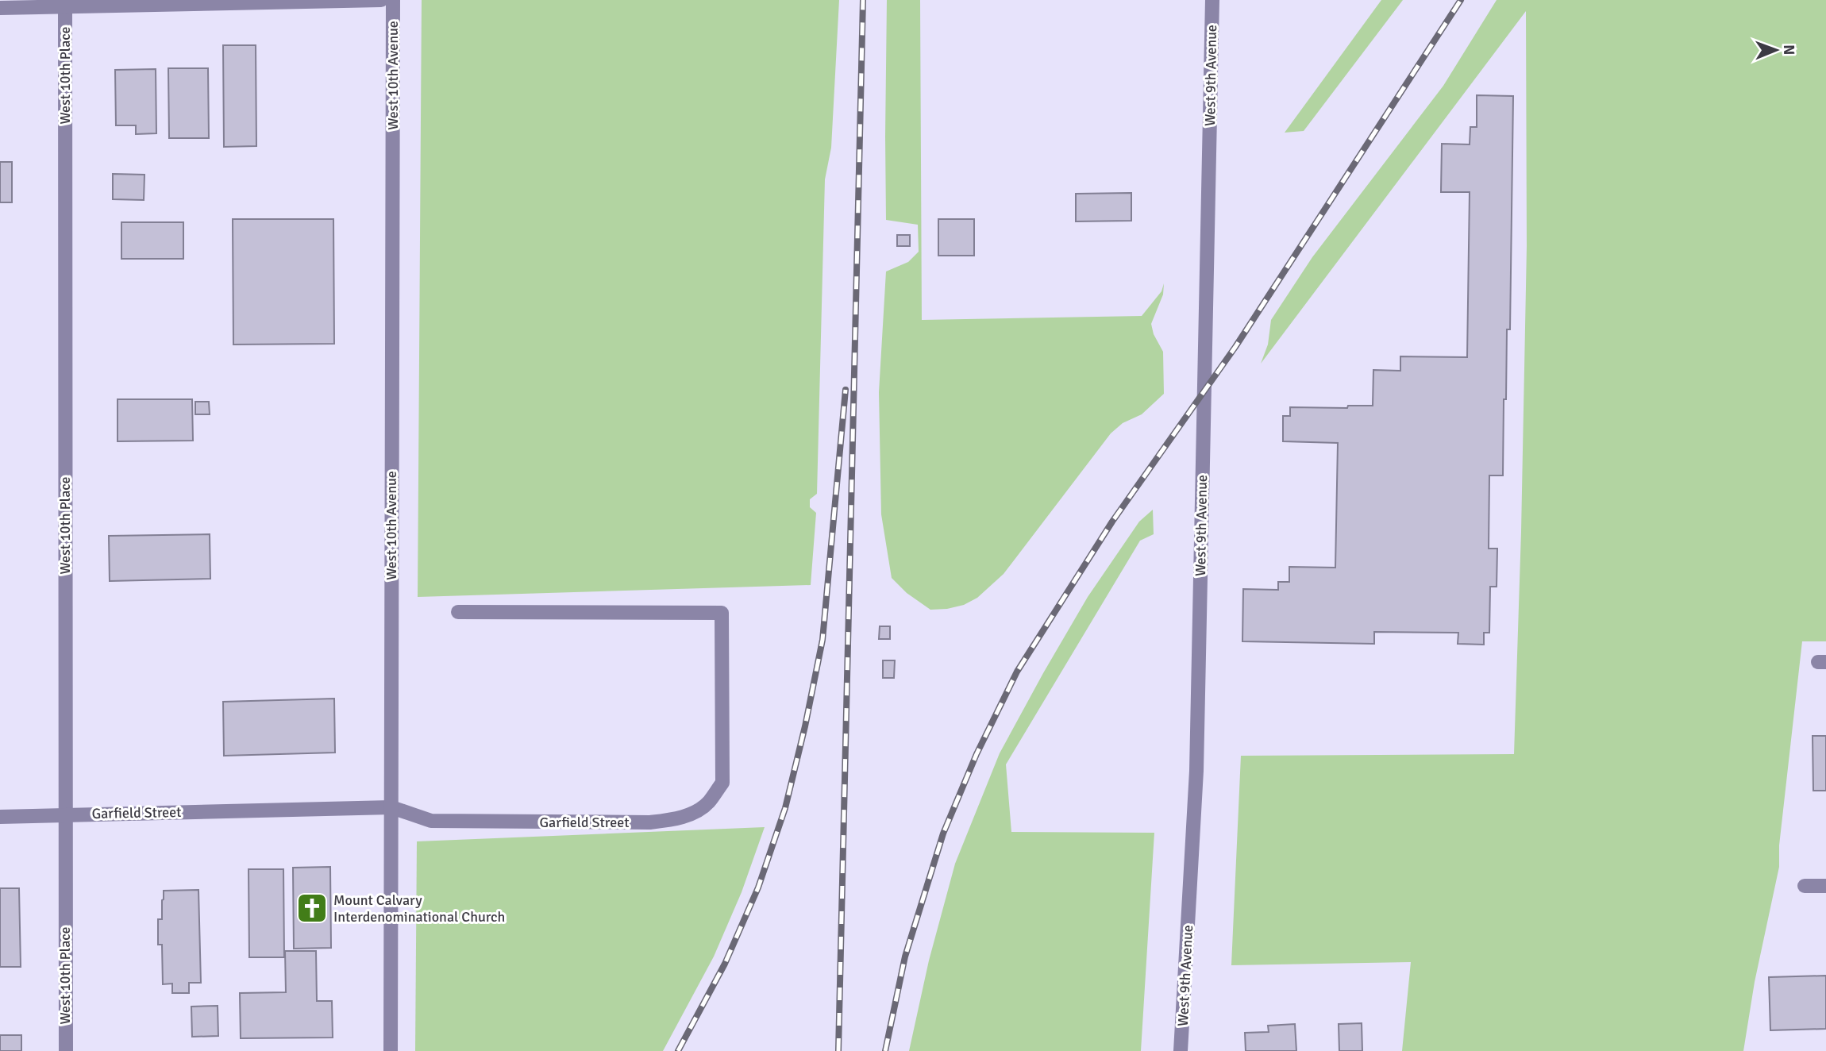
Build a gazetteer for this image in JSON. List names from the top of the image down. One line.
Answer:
{"streets":{"street":["West 10th Place","West 10th Avenue","West 9th Avenue","Garfield Street"]},"crossings":[["West 10th Place","Garfield Street"],["West 10th Avenue","Garfield Street"]],"places":{"church":["Mount Calvary Interdenominational Church"]},"north":"right"}
